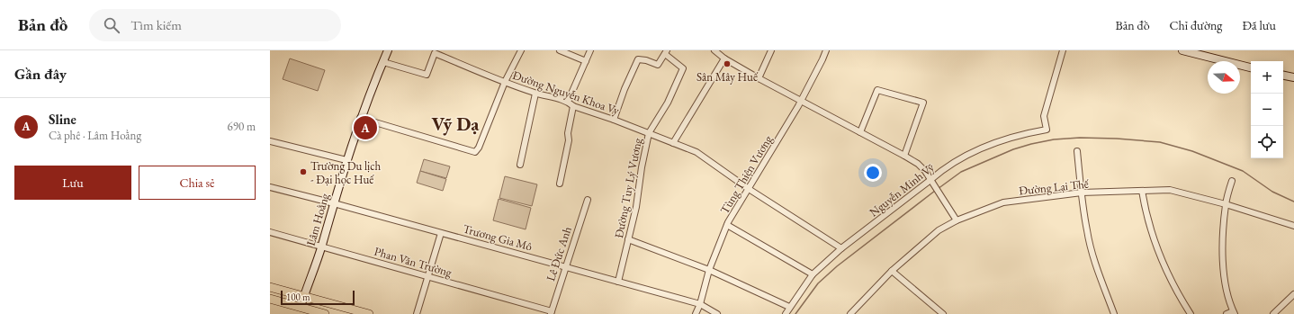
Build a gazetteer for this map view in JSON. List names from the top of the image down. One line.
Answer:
{"streets":{"street":["Đường Nguyễn Khoa Vy","Tùng Thiện Vương","Đường Lại Thế","Đường Tuy Lý Vương","Nguyễn Minh Vỹ","Lâm Hoằng","Trương Gia Mô","Lê Đức Anh","Phan Văn Trường"]},"crossings":[["Đường Nguyễn Khoa Vy","Tùng Thiện Vương"],["Đường Nguyễn Khoa Vy","Đường Tuy Lý Vương"],["Đường Nguyễn Khoa Vy","Nguyễn Minh Vỹ"],["Đường Nguyễn Khoa Vy","Lâm Hoằng"],["Tùng Thiện Vương","Trương Gia Mô"],["Đường Tuy Lý Vương","Trương Gia Mô"],["Lâm Hoằng","Trương Gia Mô"],["Lâm Hoằng","Phan Văn Trường"],["Trương Gia Mô","Lê Đức Anh"],["Lê Đức Anh","Phan Văn Trường"]],"districts":["Vỹ Dạ"],"places":["Sân Mây Huế","Trường Du lịch - Đại học Huế"],"scale_bar":"100 m","north":"right","page":{"header":"Bản đồ","search":"Tìm kiếm","nav":["Bản đồ","Chỉ đường","Đã lưu"],"heading":"Gần đây","map_buttons":["+","−"],"list":[{"mark":"A","name":"Sline","note":"Cà phê · Lâm Hoằng","value":"690 m"}],"pins":"A","buttons":["Lưu","Chia sẻ"],"scale":"100 m"}}
